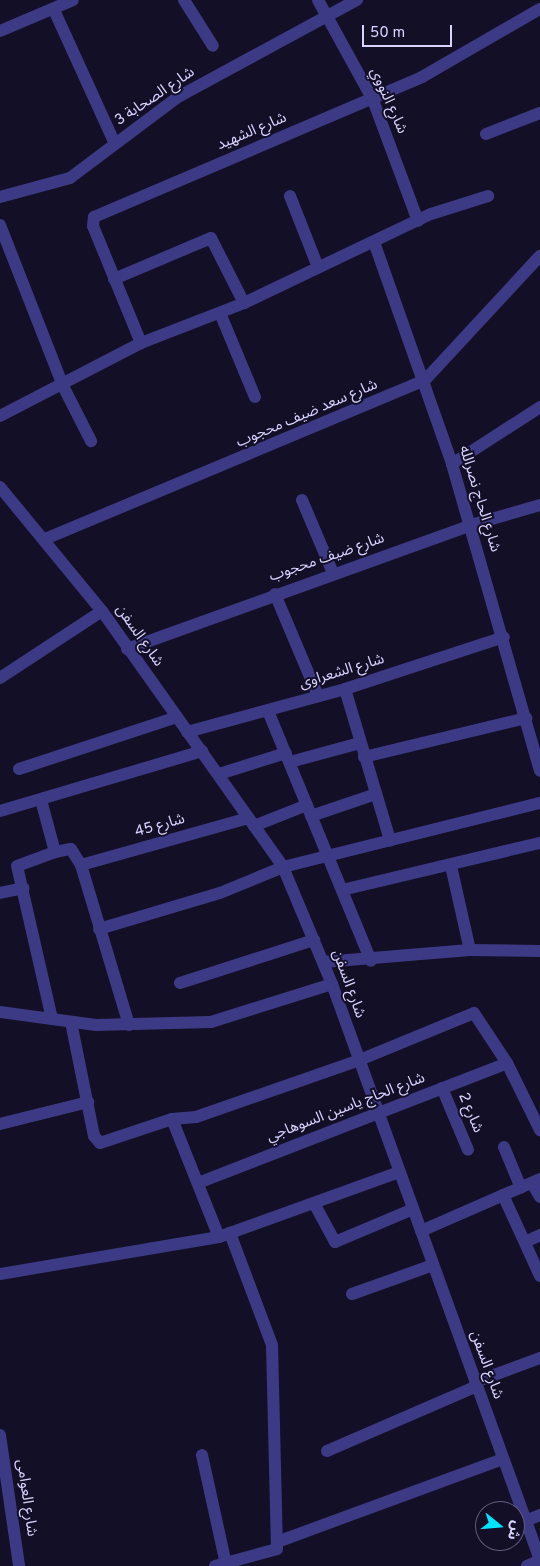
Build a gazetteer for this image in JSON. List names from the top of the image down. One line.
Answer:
{"streets":{"street":["شارع الصحابة 3","شارع النووي","شارع الشهيد","شارع سعد ضيف محجوب","شارع الحاج نصرالله","شارع ضيف محجوب","شارع السفن","شارع الشعراوى","شارع 45","شارع الحاج ياسين السوهاجي","شارع 2","شارع العوامى"]},"crossings":[["شارع الصحابة 3","شارع النووي"],["شارع النووي","شارع الشهيد"],["شارع سعد ضيف محجوب","شارع الحاج نصرالله"],["شارع سعد ضيف محجوب","شارع السفن"],["شارع الحاج نصرالله","شارع ضيف محجوب"],["شارع الحاج نصرالله","شارع الشعراوى"],["شارع ضيف محجوب","شارع السفن"],["شارع السفن","شارع الشعراوى"],["شارع السفن","شارع 45"],["شارع السفن","شارع الحاج ياسين السوهاجي"],["شارع الحاج ياسين السوهاجي","شارع 2"]],"scale_bar":"50 m","north":"right"}
